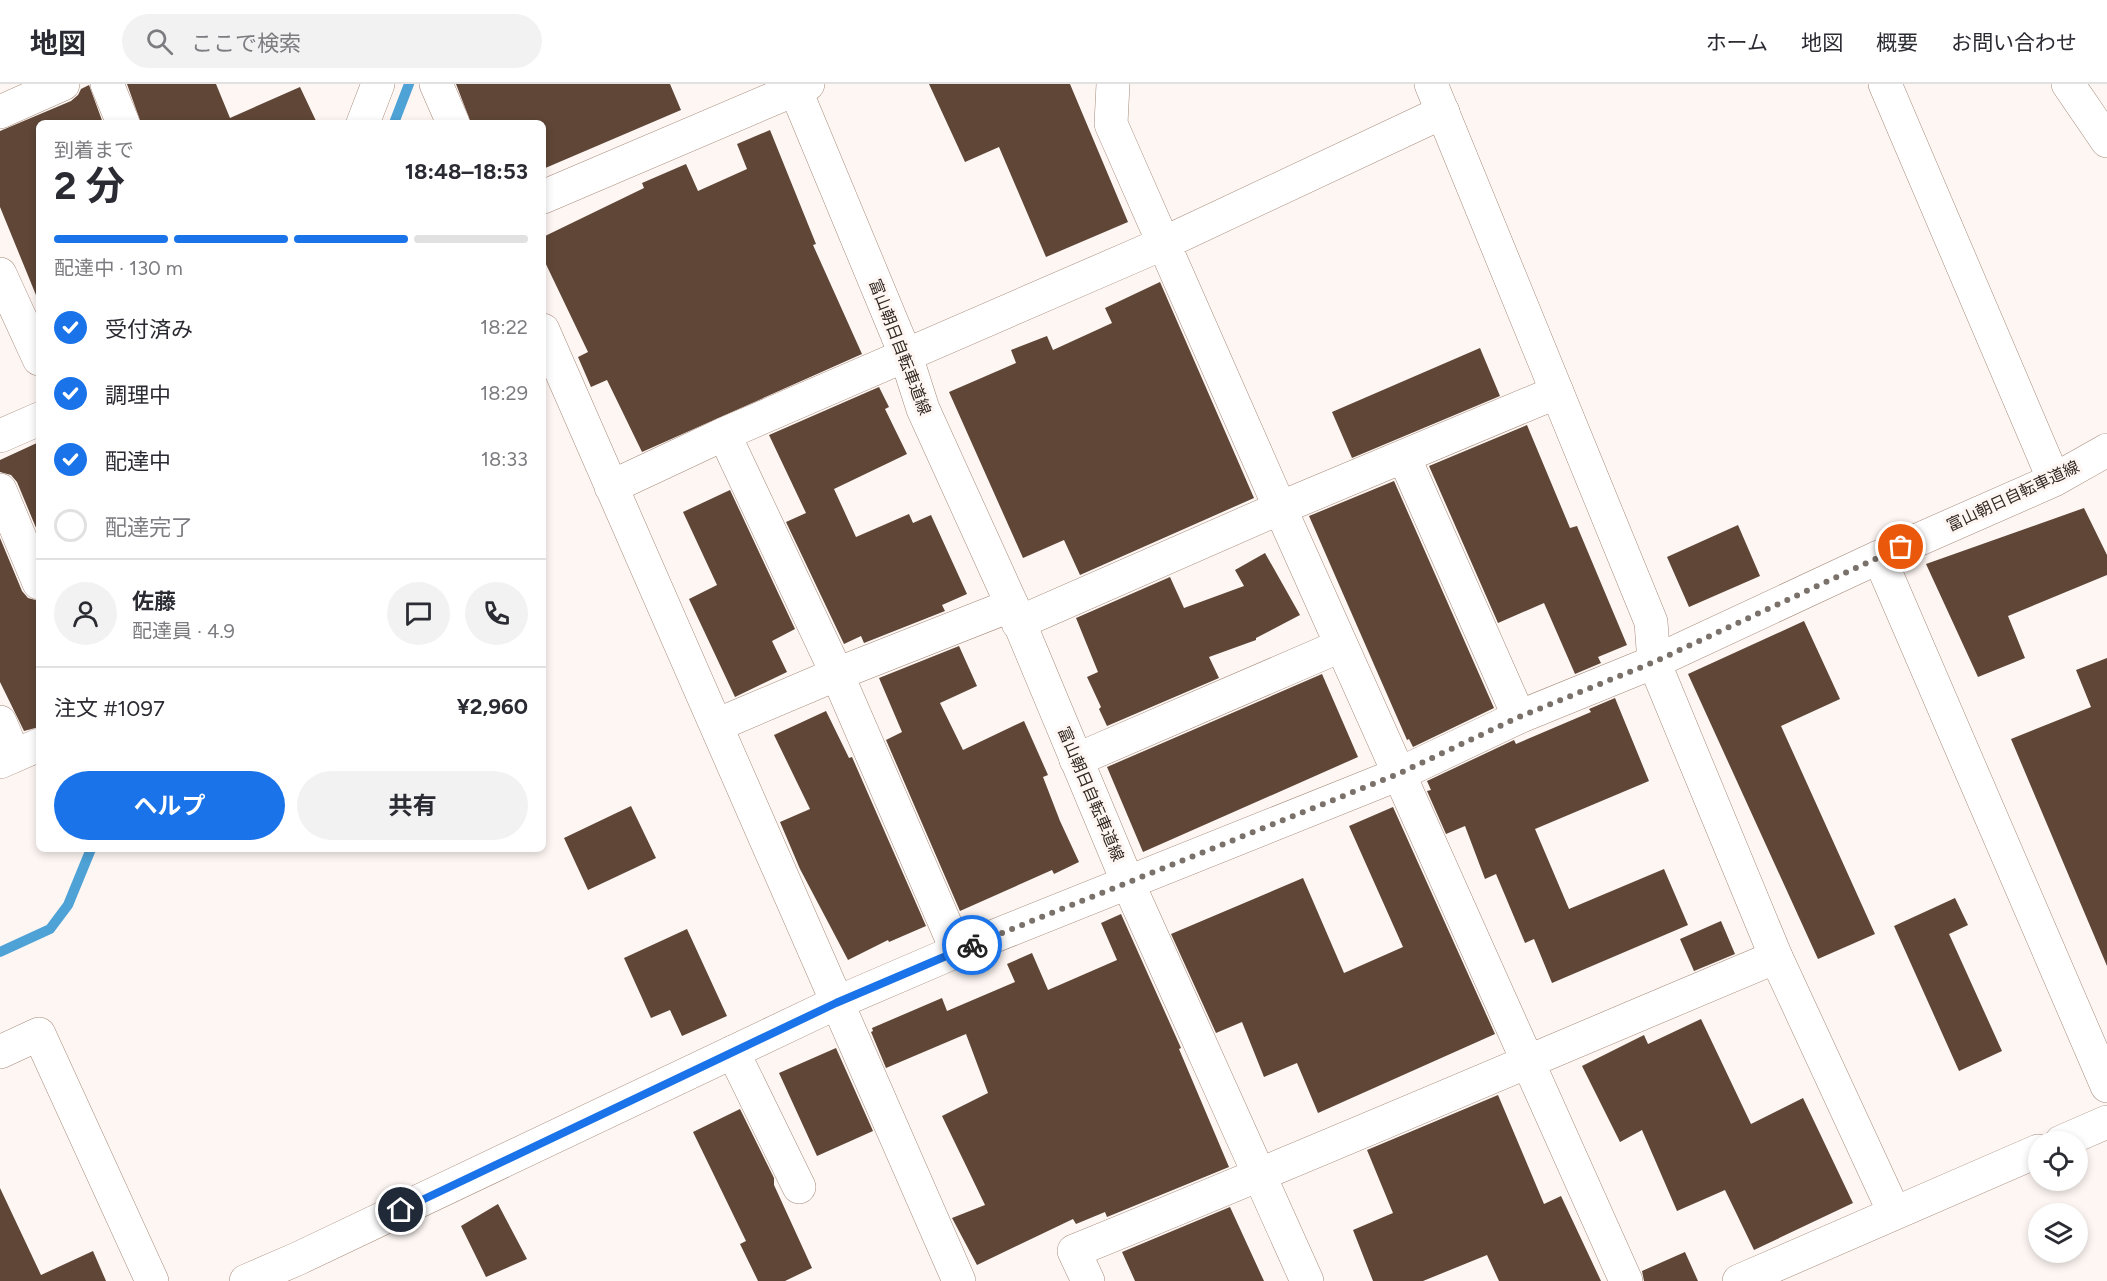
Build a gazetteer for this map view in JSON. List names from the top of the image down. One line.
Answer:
{"streets":{"street":["富山朝日自転車道線"]},"page":{"header":"地図","search":"ここで検索","nav":["ホーム","地図","概要","お問い合わせ"],"heading":["2 分","到着まで","18:48–18:53"],"panel":["佐藤","配達員 · 4.9","注文 #1097","¥2,960"],"bar":"配達中 · 130 m","list":[["受付済み","18:22"],["調理中","18:29"],["配達中","18:33"],"配達完了"],"buttons":["ヘルプ","共有"]}}
